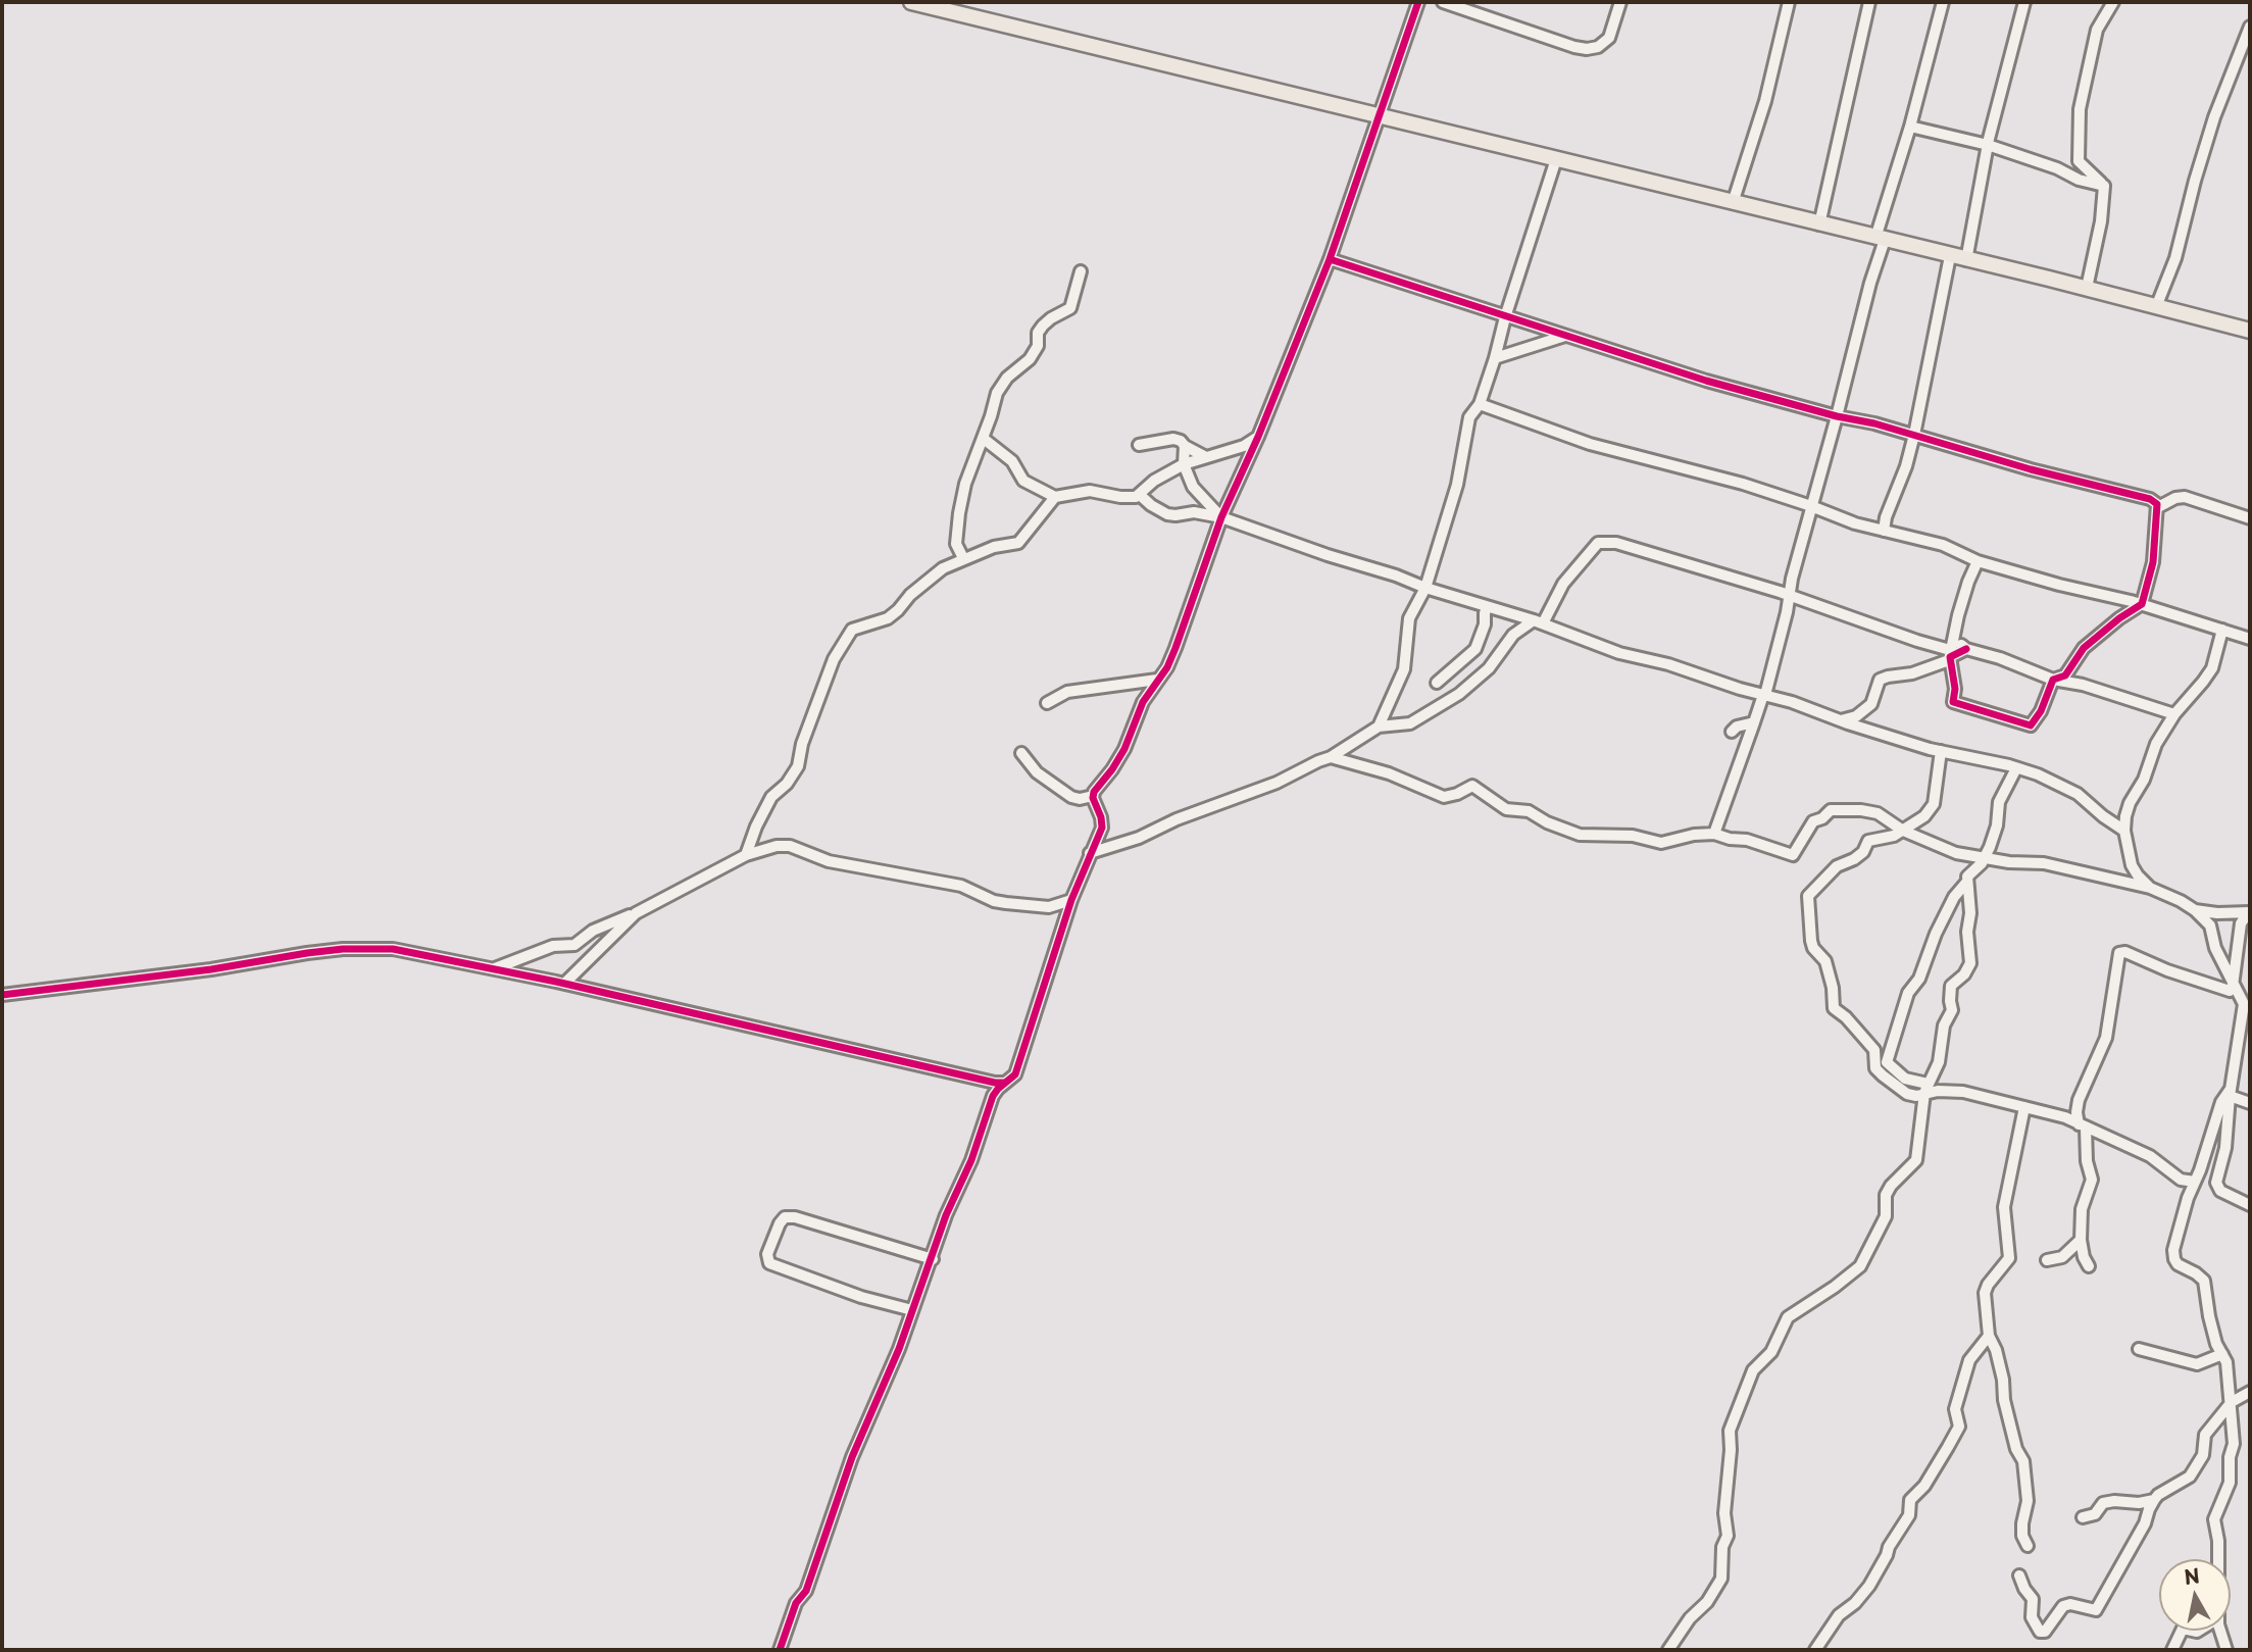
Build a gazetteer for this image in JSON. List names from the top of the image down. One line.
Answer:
{"north":"top"}
